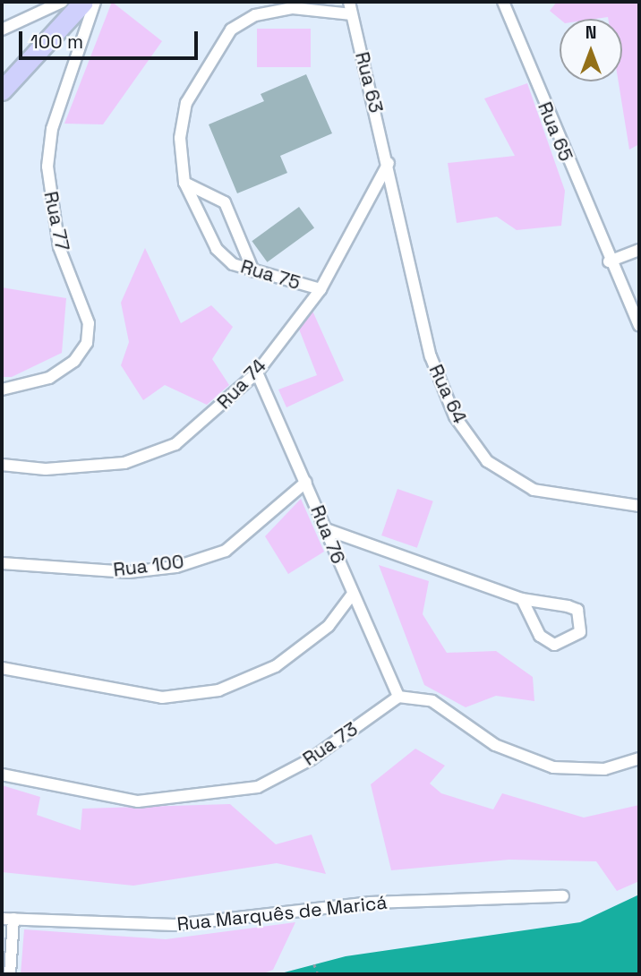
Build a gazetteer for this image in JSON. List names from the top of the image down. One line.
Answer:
{"streets":{"street":["Rua 63","Rua 65","Rua 77","Rua 75","Rua 74","Rua 64","Rua 76","Rua 100","Rua 73","Rua Marquês de Maricá"]},"crossings":[["Rua 63","Rua 75"],["Rua 63","Rua 74"],["Rua 63","Rua 64"],["Rua 75","Rua 74"],["Rua 74","Rua 64"],["Rua 74","Rua 76"],["Rua 76","Rua 100"],["Rua 76","Rua 73"]],"scale_bar":"100 m","north":"top"}
